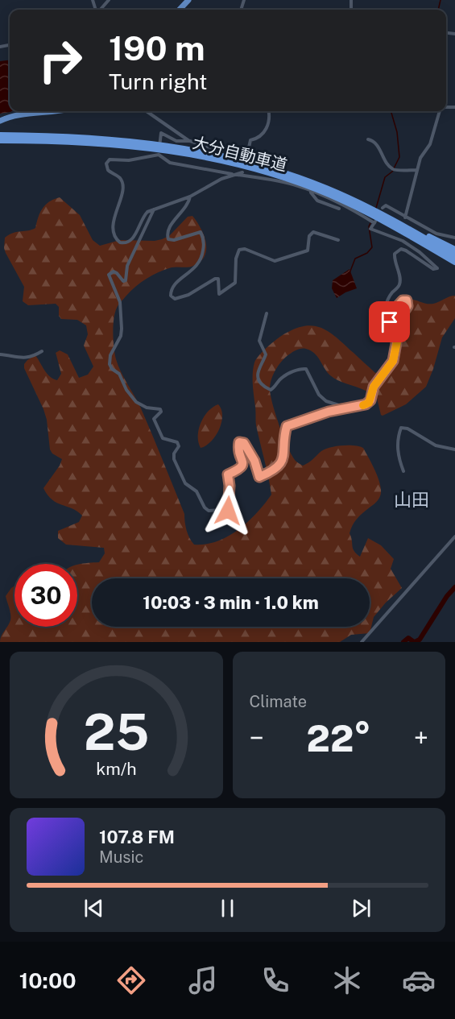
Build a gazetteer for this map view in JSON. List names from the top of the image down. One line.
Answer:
{"streets":{"highway":["大分自動車道"]},"districts":["山田"],"page":{"turn":["190 m","Turn right"],"limit":"30","trip":"10:03 · 3 min · 1.0 km","tile":"Climate","heat":["−","22°","+"],"song":["107.8 FM","Music"],"tabs":"10:00","gauge":["25","km/h"]}}
